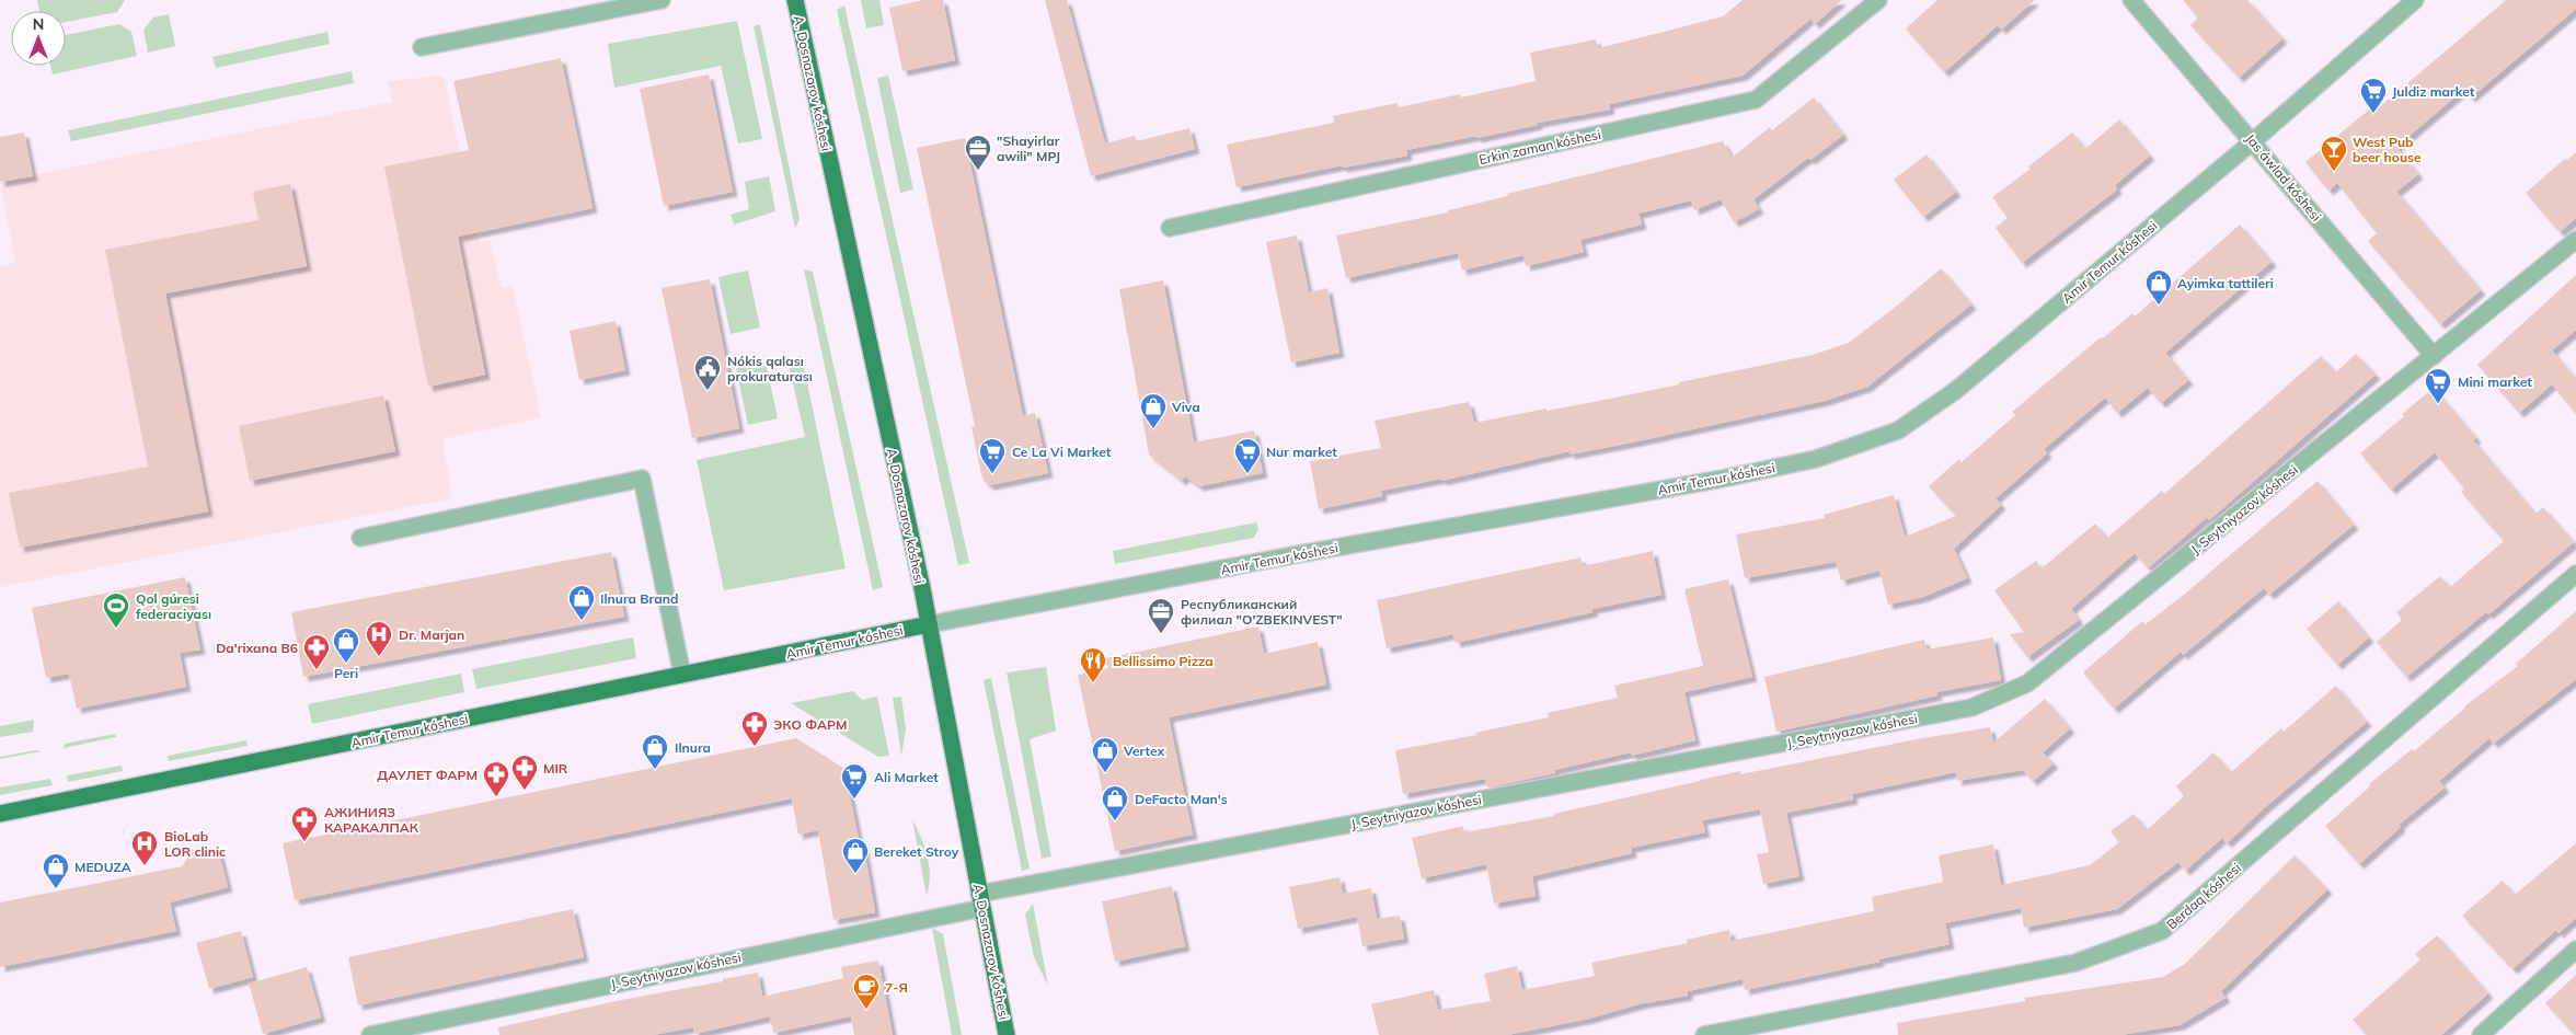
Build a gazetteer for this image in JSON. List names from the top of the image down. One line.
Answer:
{"streets":{"main road":["A. Dosnazarov kóshesi","Amir Temur kóshesi"],"street":["Erkin zaman kóshesi","Jas áwlad kóshesi","J. Seytniyazov kóshesi","Berdaq kóshesi"]},"crossings":[["A. Dosnazarov kóshesi","Amir Temur kóshesi"],["A. Dosnazarov kóshesi","J. Seytniyazov kóshesi"],["Jas áwlad kóshesi","Amir Temur kóshesi"],["Jas áwlad kóshesi","J. Seytniyazov kóshesi"]],"places":{"supermarket":["Juldiz market","Mini market","Ce La Vi Market","Nur market","Ali Market"],"office":["\"Shayirlar awili\" MPJ","Республиканский филиал \"O'ZBEKINVEST\""],"bar":["West Pub beer house"],"shop":["Ayimka tattileri","Viva","Ilnura Brand","Peri","Ilnura","Vertex","DeFacto Man's","Bereket Stroy","MEDUZA"],"public building":["Nókis qalası prokuraturası"],"sports":["Qol gúresi federaciyası"],"hospital":["Dr. Marjan","BioLab LOR clinic"],"pharmacy":["Da'rixana B6","ЭКО ФАРМ","MIR","ДАУЛЕТ ФАРМ","АЖИНИЯЗ КАРАКАЛПАК"],"restaurant":["Bellissimo Pizza"],"cafe":["7-Я"]},"north":"top"}
